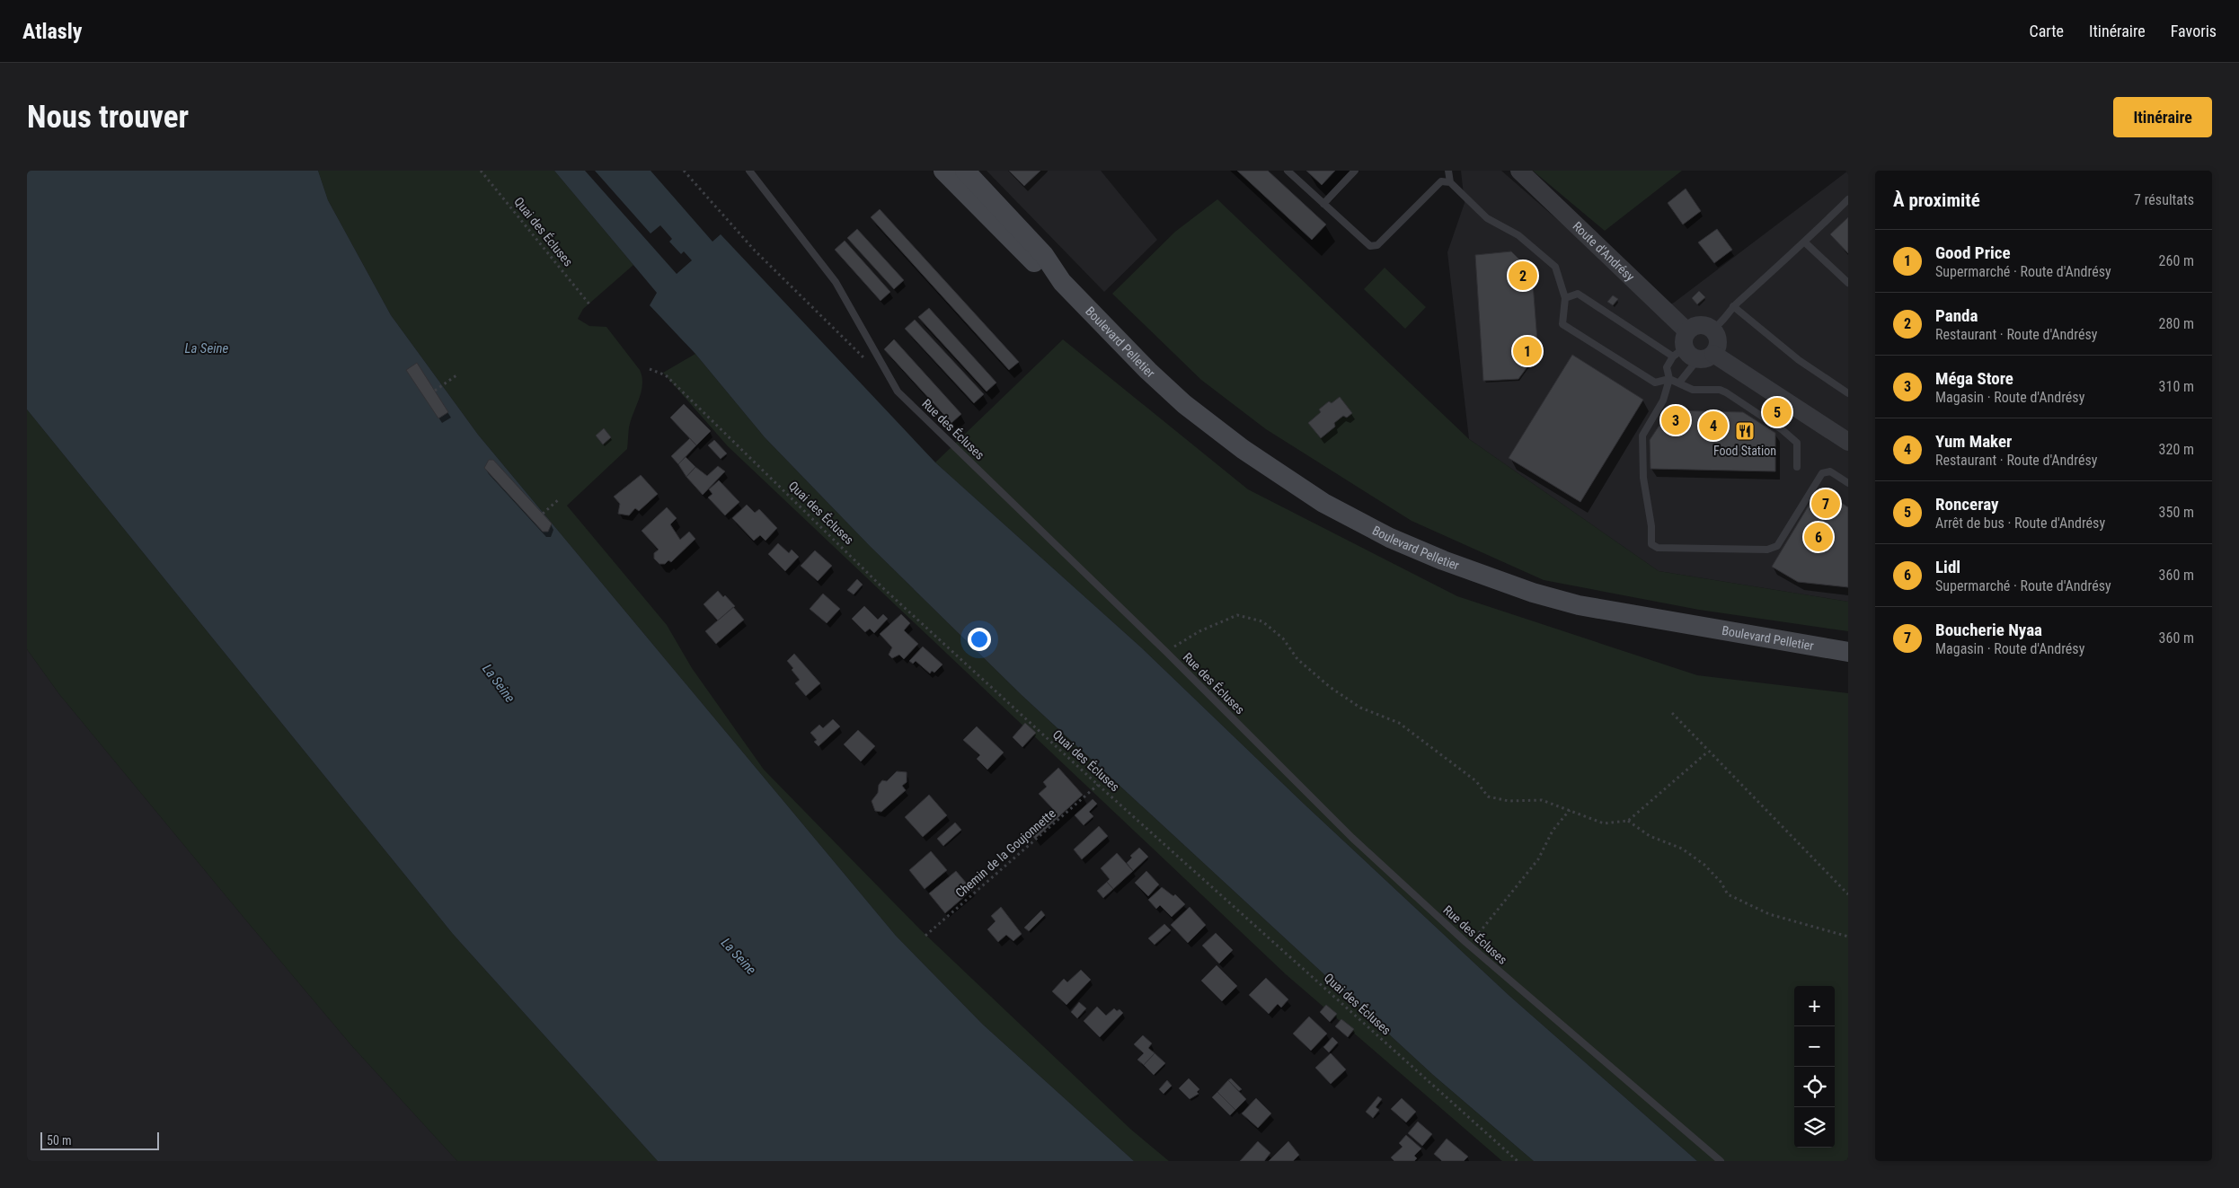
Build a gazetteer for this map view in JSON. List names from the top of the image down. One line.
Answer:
{"streets":{"main road":["Boulevard Pelletier"],"street":["Route d'Andrésy"],"lane":["Rue des Écluses"],"path":["Quai des Écluses","Chemin de la Goujonnette"]},"crossings":[["Quai des Écluses","Chemin de la Goujonnette"]],"water":["La Seine"],"places":{"restaurant":["Food Station"]},"scale_bar":"50 m","page":{"header":"Atlasly","nav":["Carte","Itinéraire","Favoris"],"buttons":"Itinéraire","title":"Nous trouver","heading":["À proximité","7 résultats"],"list":[{"mark":"1","name":"Good Price","note":"Supermarché · Route d'Andrésy","value":"260 m"},{"mark":"2","name":"Panda","note":"Restaurant · Route d'Andrésy","value":"280 m"},{"mark":"3","name":"Méga Store","note":"Magasin · Route d'Andrésy","value":"310 m"},{"mark":"4","name":"Yum Maker","note":"Restaurant · Route d'Andrésy","value":"320 m"},{"mark":"5","name":"Ronceray","note":"Arrêt de bus · Route d'Andrésy","value":"350 m"},{"mark":"6","name":"Lidl","note":"Supermarché · Route d'Andrésy","value":"360 m"},{"mark":"7","name":"Boucherie Nyaa","note":"Magasin · Route d'Andrésy","value":"360 m"}],"pins":["2","1","5","3","4","7","6"],"map_buttons":["+","−"],"scale":"50 m"}}
